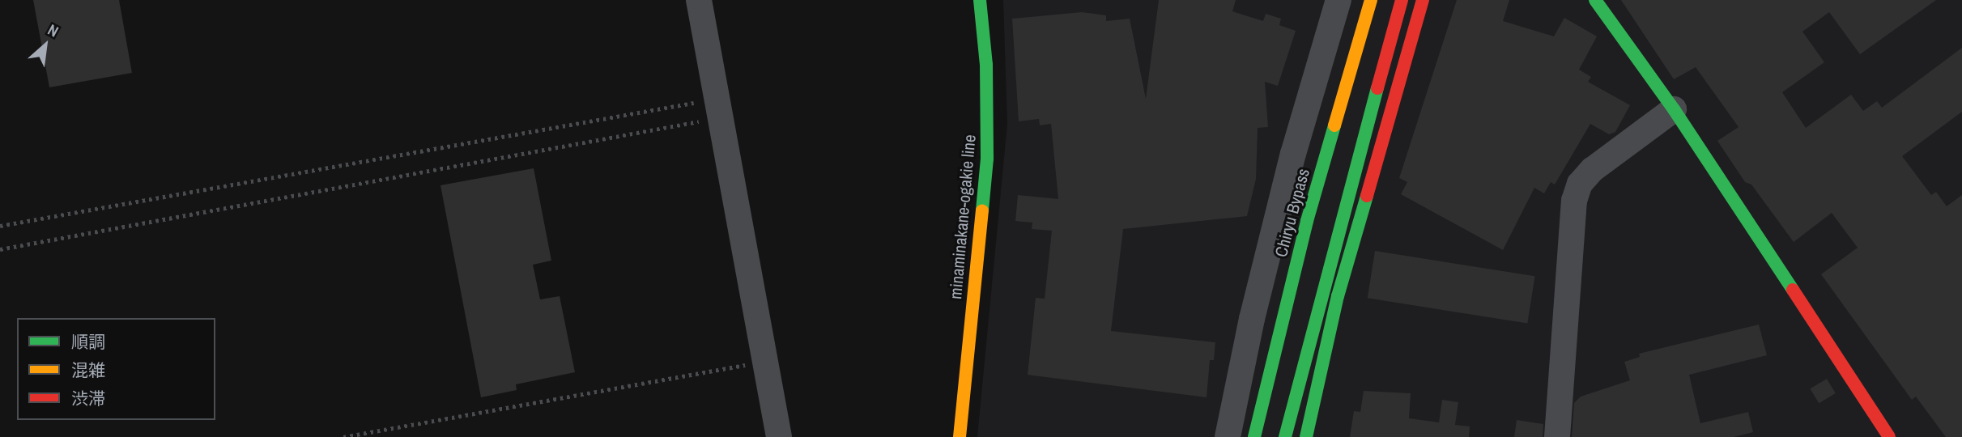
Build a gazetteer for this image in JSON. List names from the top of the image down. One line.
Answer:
{"streets":{"main road":["Chiryu Bypass","minaminakane-ogakie line"]},"legend":["順調","混雑","渋滞"],"north":"top right"}
